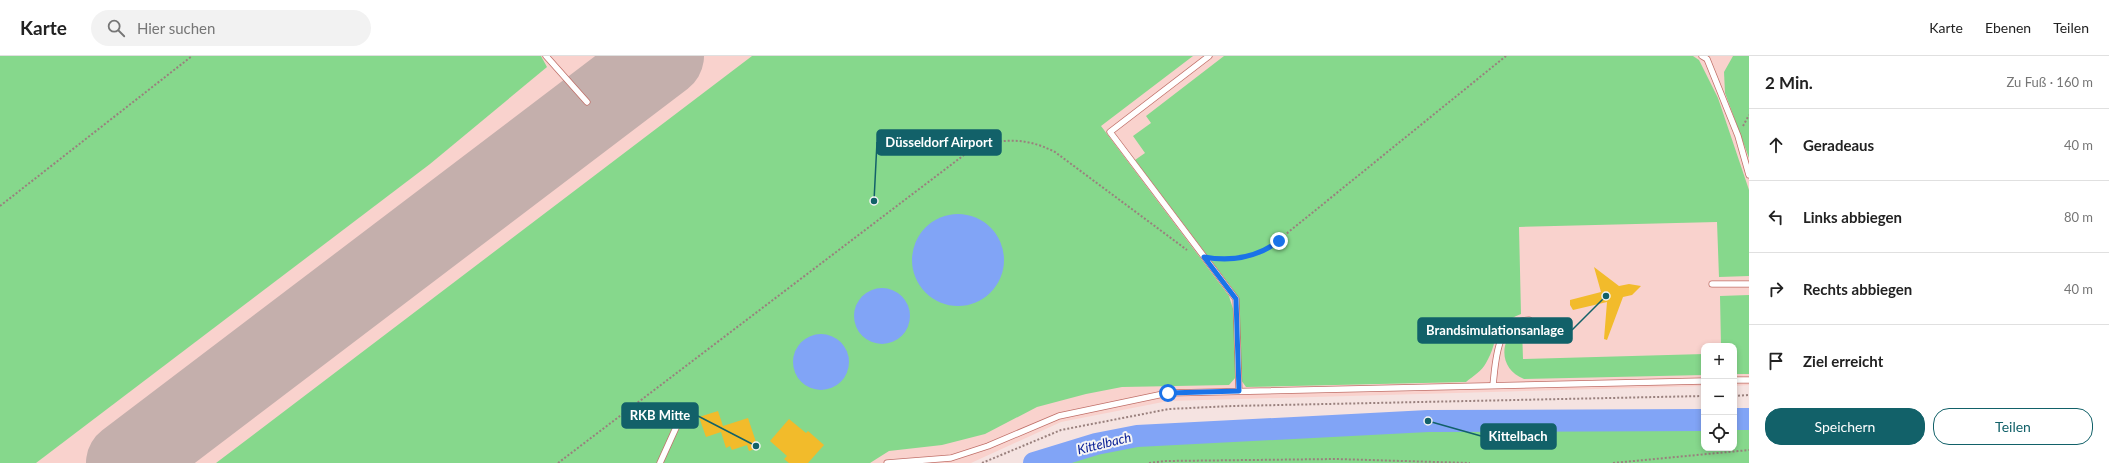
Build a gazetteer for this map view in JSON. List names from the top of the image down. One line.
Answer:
{"water":["Kittelbach"],"places":["Düsseldorf Airport","Brandsimulationsanlage","Kittelbach","RKB Mitte"],"page":{"header":"Karte","search":"Hier suchen","nav":["Karte","Ebenen","Teilen"],"heading":["2 Min.","Zu Fuß · 160 m"],"list":[["Geradeaus","40 m"],["Links abbiegen","80 m"],["Rechts abbiegen","40 m"],"Ziel erreicht"],"map_buttons":["+","−"],"buttons":["Speichern","Teilen"]}}
